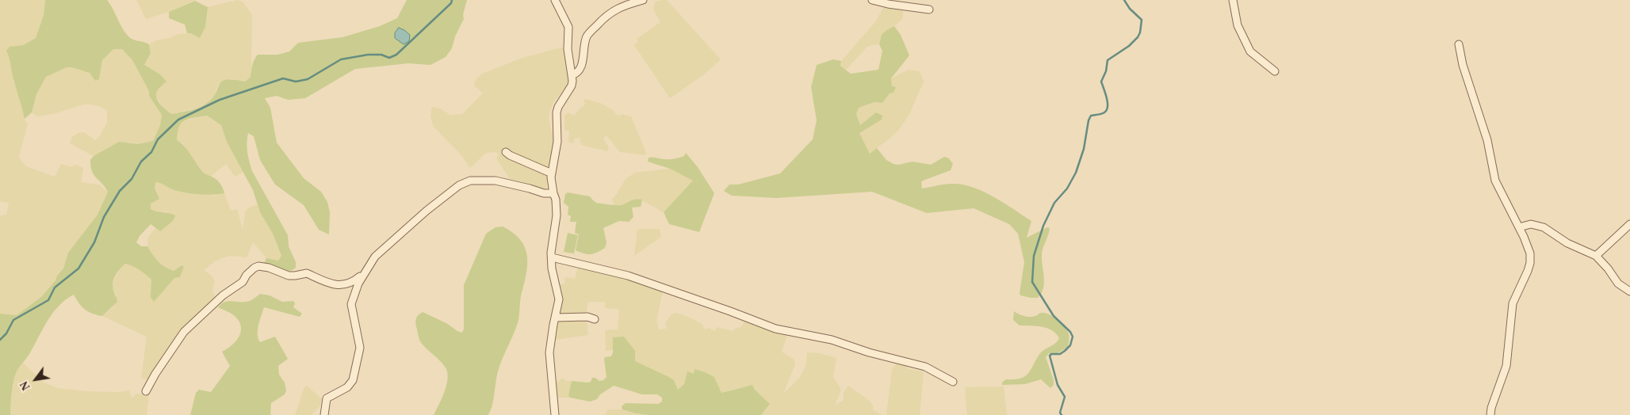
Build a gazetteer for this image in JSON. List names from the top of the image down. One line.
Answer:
{"north":"bottom left"}
